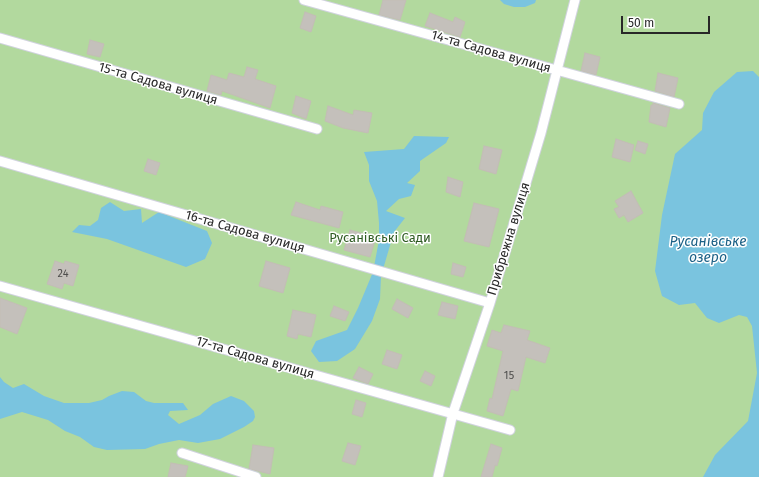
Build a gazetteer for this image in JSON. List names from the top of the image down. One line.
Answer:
{"streets":{"street":["14-та Садова вулиця","15-та Садова вулиця","16-та Садова вулиця","Прибрежна вулиця","17-та Садова вулиця"]},"crossings":[["14-та Садова вулиця","Прибрежна вулиця"],["16-та Садова вулиця","Прибрежна вулиця"],["Прибрежна вулиця","17-та Садова вулиця"]],"water":["Русанівське озеро"],"parks":["Русанівські Сади"],"house_numbers":["24","15"],"scale_bar":"50 m"}
